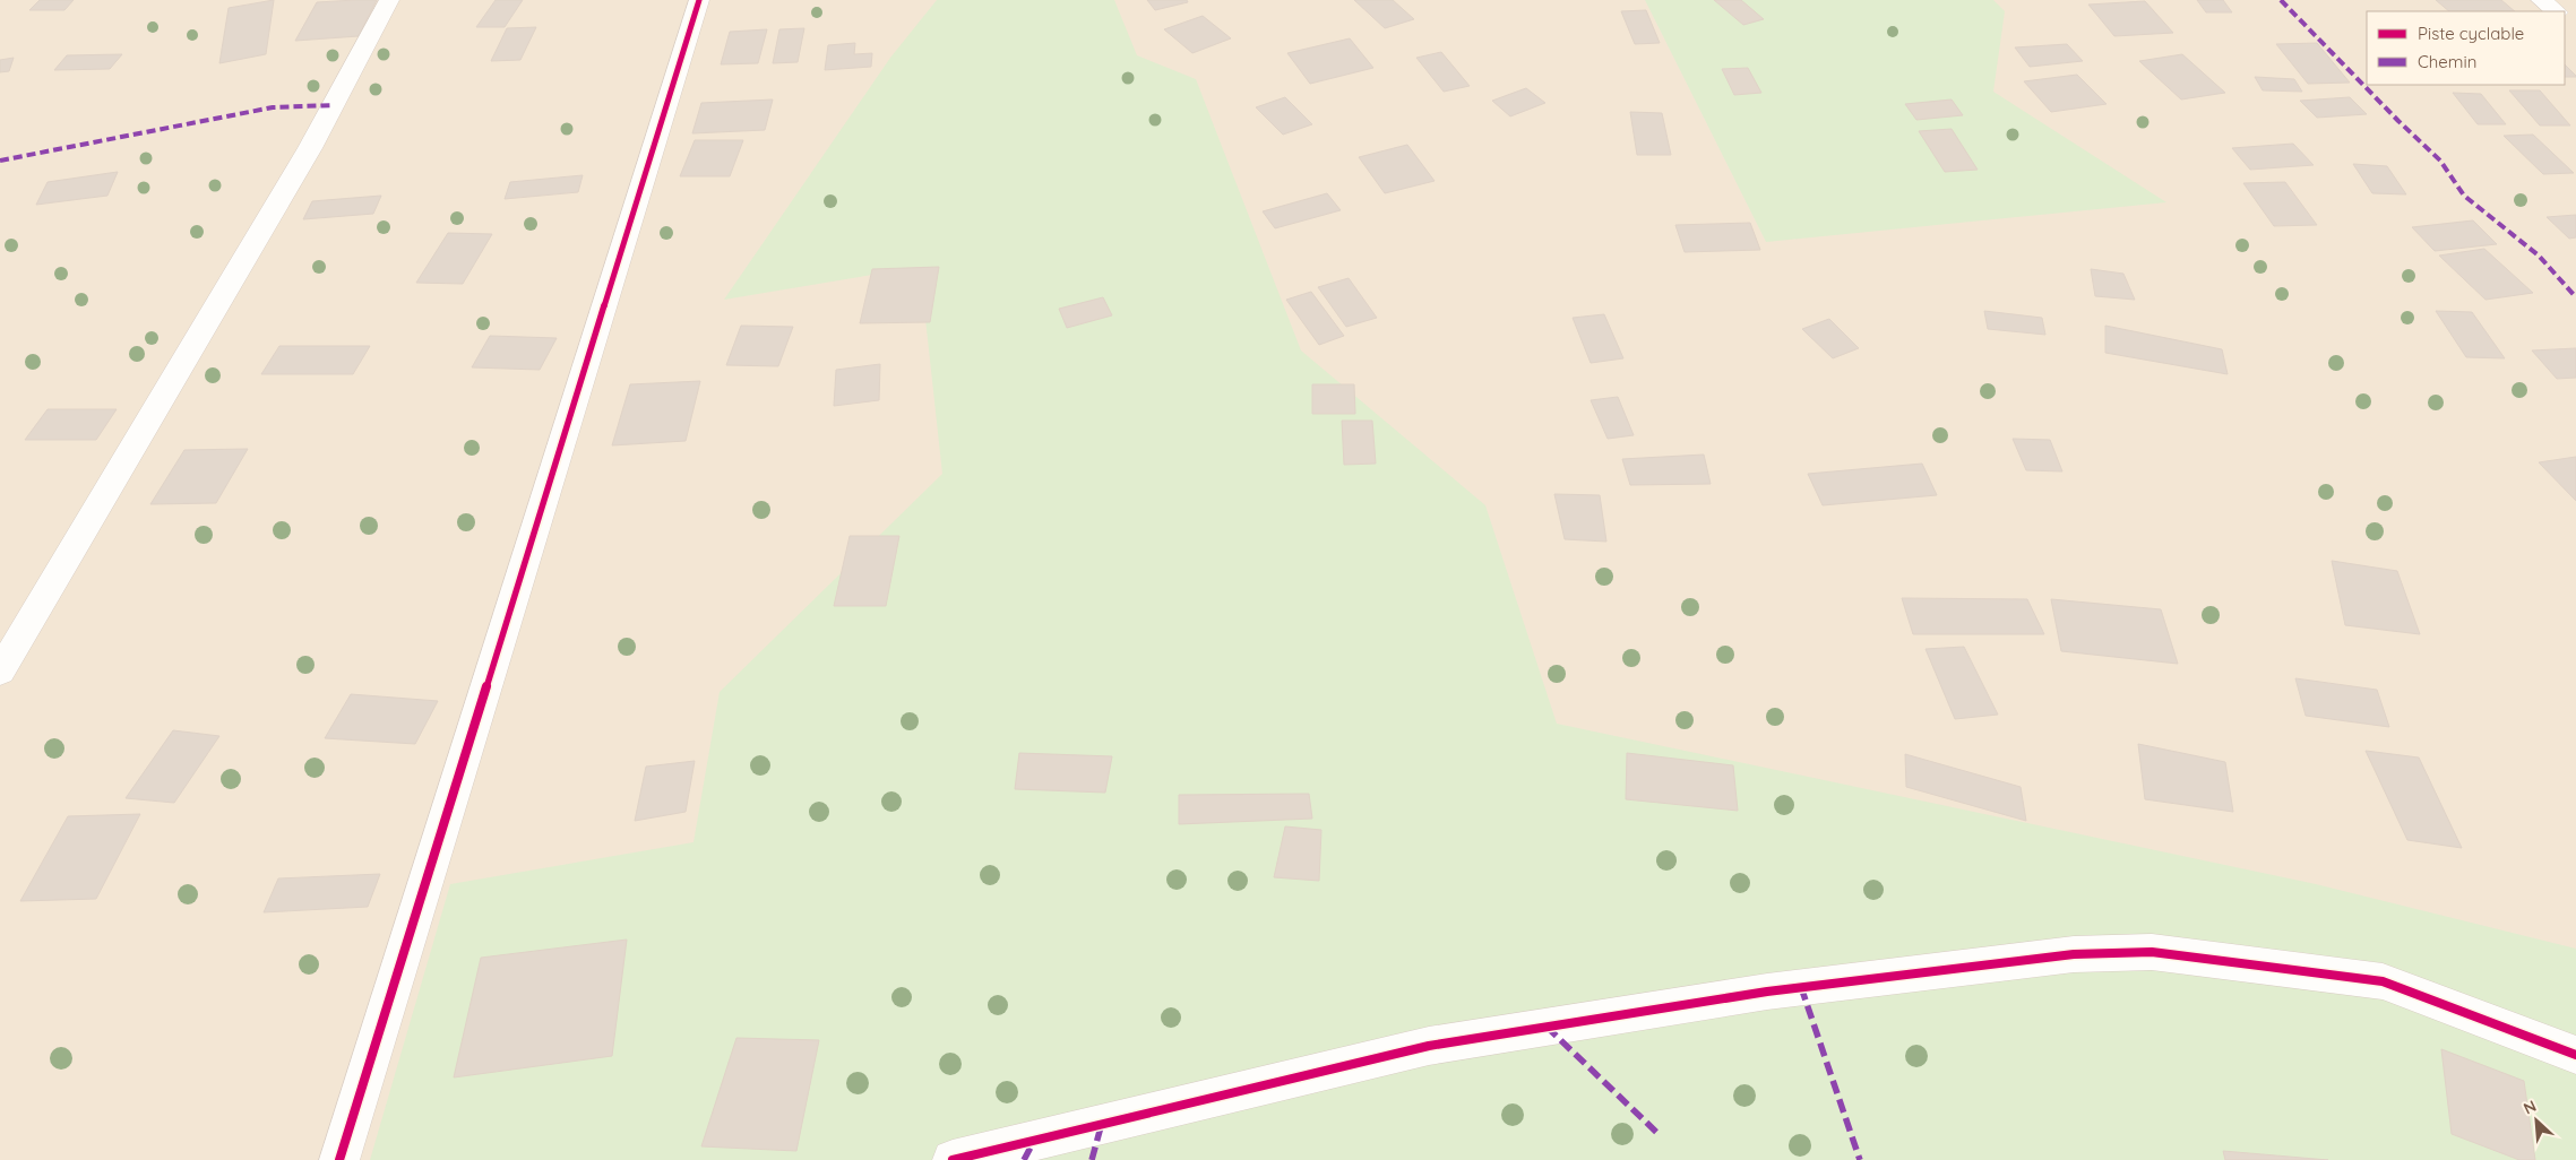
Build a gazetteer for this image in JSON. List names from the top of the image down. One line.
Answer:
{"legend":["Piste cyclable","Chemin"],"north":"top left"}
